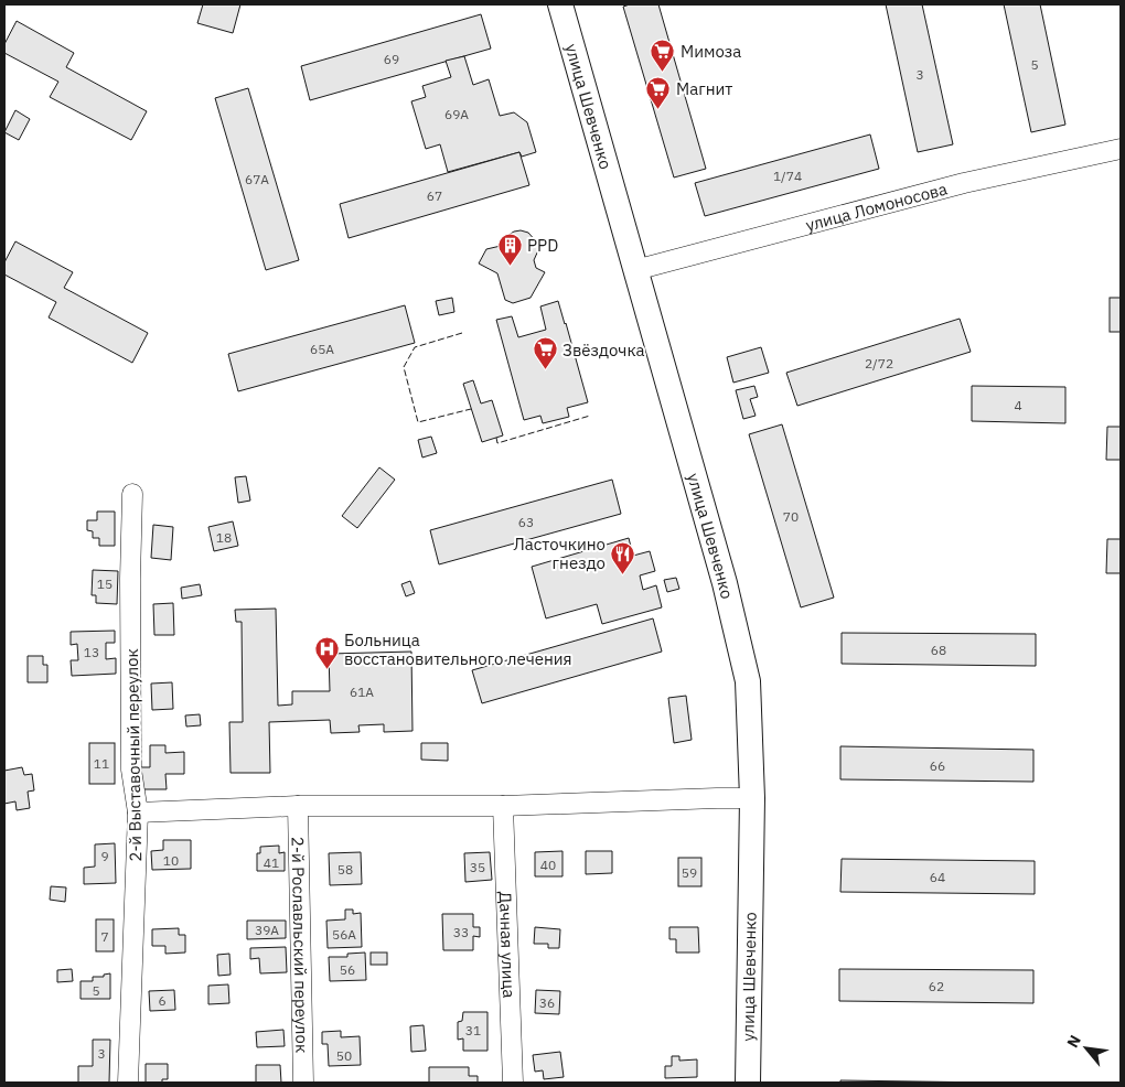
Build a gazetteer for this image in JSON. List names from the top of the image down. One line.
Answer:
{"streets":{"main road":["улица Шевченко"],"street":["улица Ломоносова","2-й Выставочный переулок","2-й Рославльский переулок","Дачная улица"]},"crossings":[["улица Шевченко","улица Ломоносова"]],"places":{"supermarket":["Мимоза","Магнит","Звёздочка"],"building":["PPD"],"restaurant":["Ласточкино гнездо"],"hospital":["Больница восстановительного лечения"]},"house_numbers":["69","5","3","69А","1/74","67А","67","65А","2/72","4","70","63","18","15","68","13","61А","11","66","9","10","41","40","35","58","59","64","39А","33","56А","7","56","62","5","6","36","31","3","50"],"north":"top left"}
